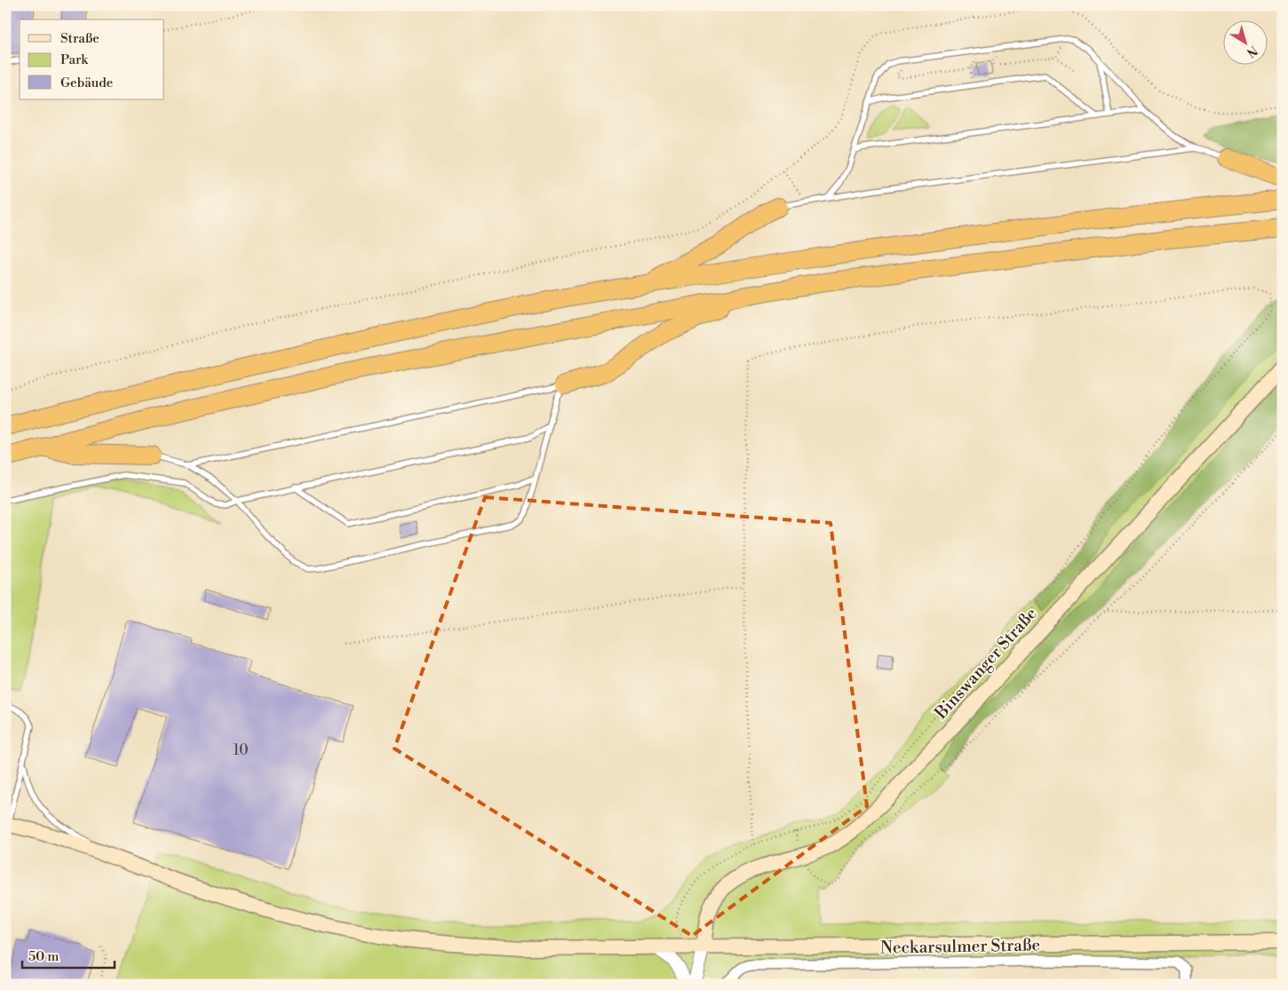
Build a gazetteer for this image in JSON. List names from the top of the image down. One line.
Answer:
{"streets":{"main road":["Binswanger Straße"],"street":["Neckarsulmer Straße"]},"house_numbers":["10"],"legend":["Straße","Park","Gebäude"],"scale_bar":"50 m","north":"bottom right"}
